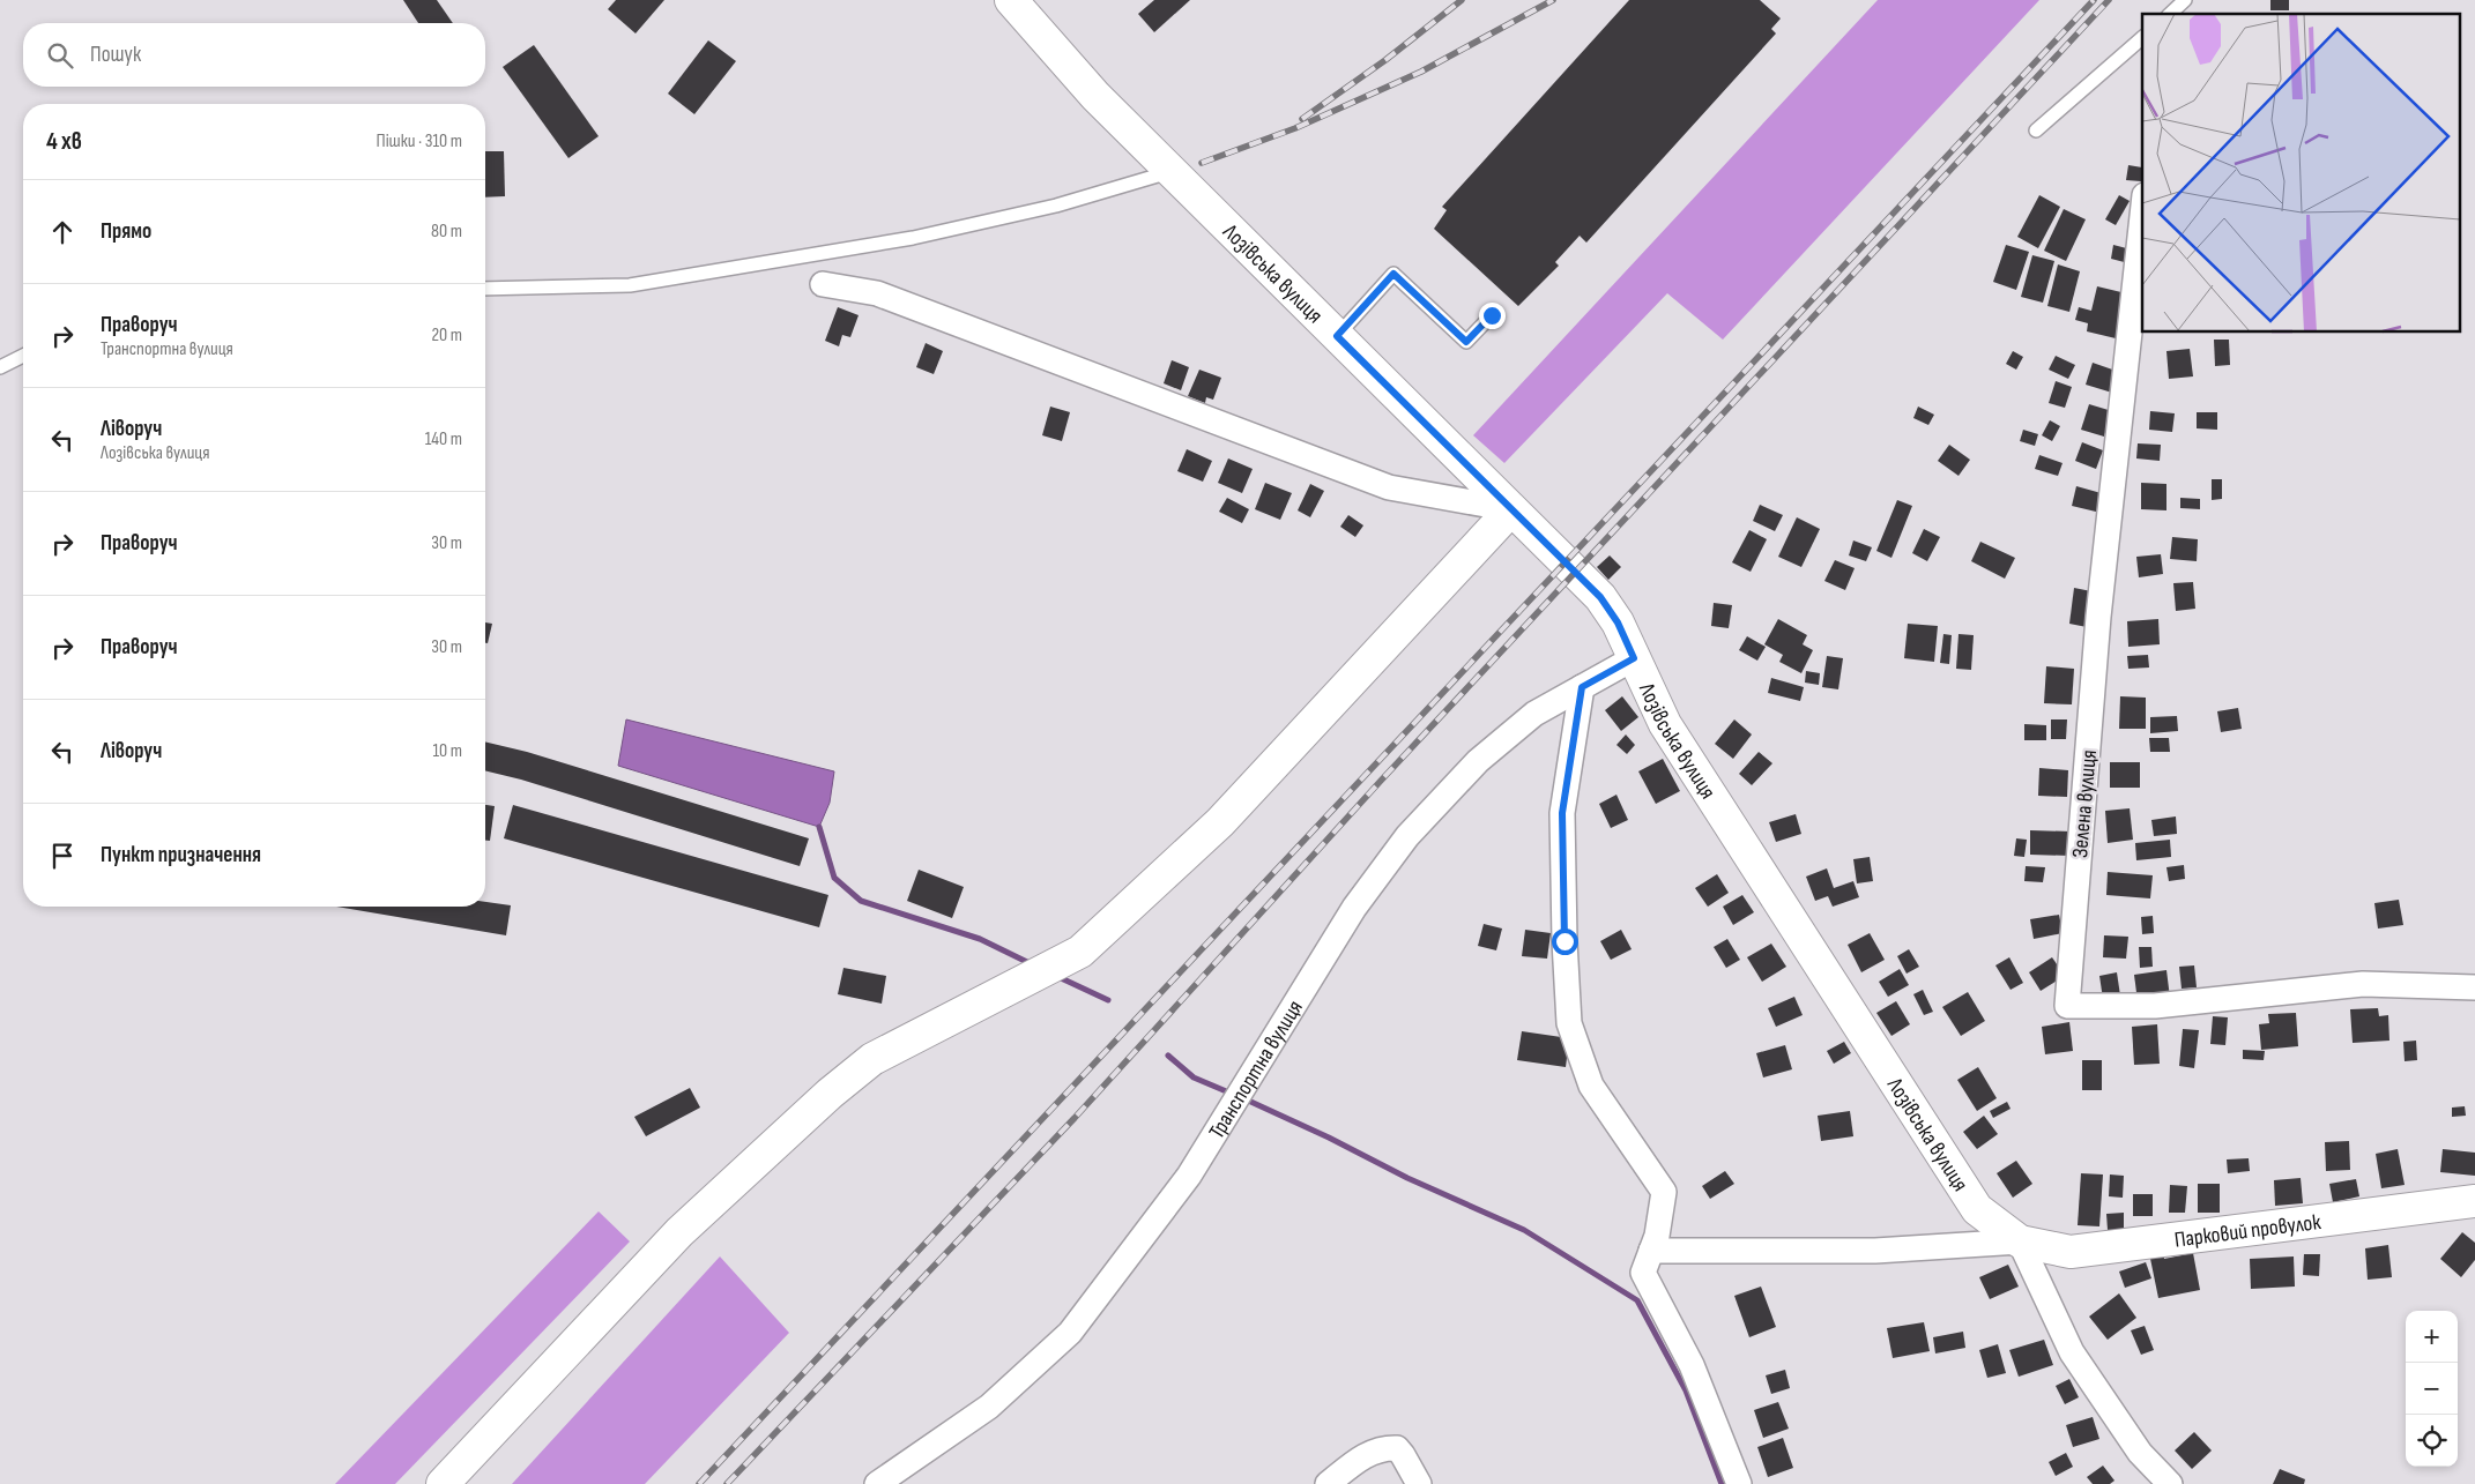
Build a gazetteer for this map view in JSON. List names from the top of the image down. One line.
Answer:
{"streets":{"main road":["Лозівська вулиця","Парковий провулок"],"street":["Зелена вулиця","Транспортна вулиця"]},"crossings":[["Лозівська вулиця","Транспортна вулиця"],["Лозівська вулиця","Парковий провулок"]],"page":{"search":"Пошук","heading":["4 хв","Пішки · 310 m"],"list":[["Прямо","80 m"],["Праворуч","Транспортна вулиця","20 m"],["Ліворуч","Лозівська вулиця","140 m"],["Праворуч","30 m"],["Праворуч","30 m"],["Ліворуч","10 m"],"Пункт призначення"],"map_buttons":["+","−"]}}
